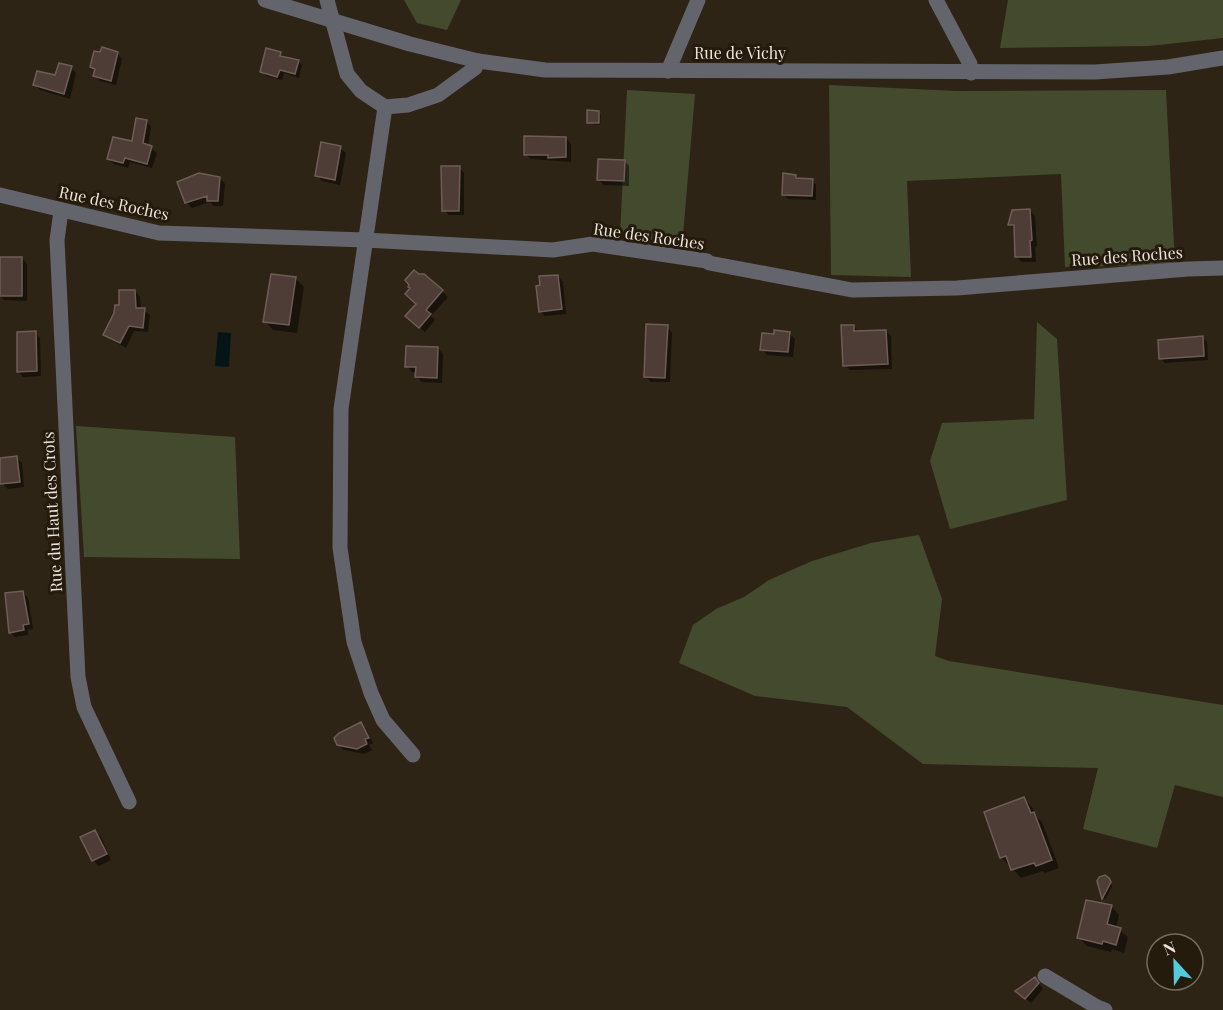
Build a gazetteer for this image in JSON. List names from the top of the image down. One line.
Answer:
{"streets":{"street":["Rue de Vichy","Rue des Roches","Rue du Haut des Crots"]},"crossings":[["Rue des Roches","Rue du Haut des Crots"]],"north":"top"}
